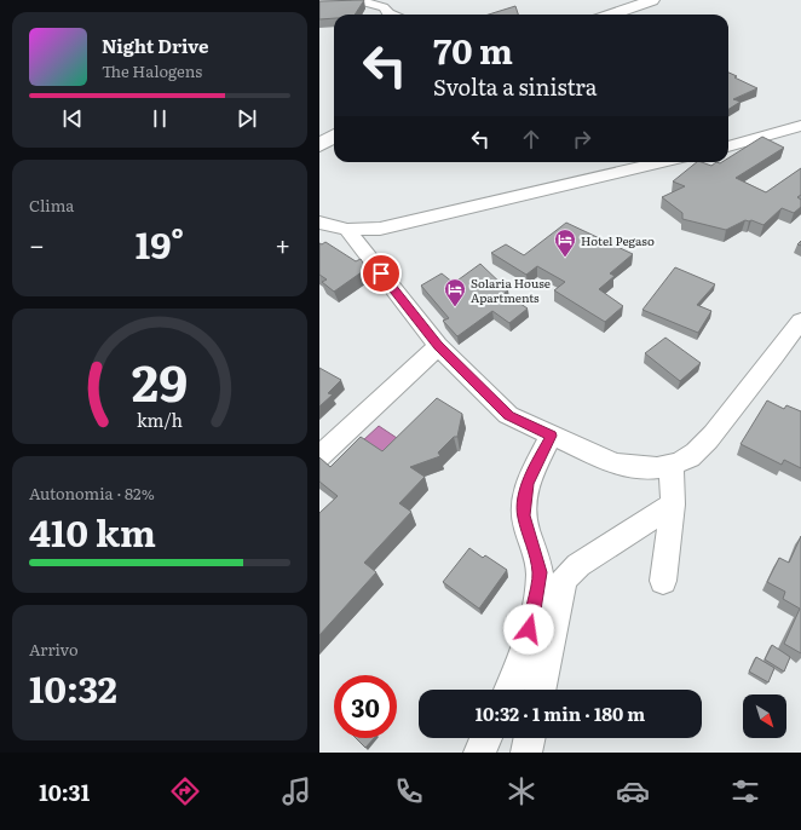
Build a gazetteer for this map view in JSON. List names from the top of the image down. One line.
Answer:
{"places":{"hotel":["Hotel Pegaso","Solaria House Apartments"]},"north":"bottom right","page":{"turn":["70 m","Svolta a sinistra"],"song":["Night Drive","The Halogens"],"tile":["Clima",["Autonomia · 82%","410 km"],["Arrivo","10:32"]],"heat":["−","19°","+"],"limit":"30","trip":"10:32 · 1 min · 180 m","tabs":"10:31","gauge":["29","km/h"]}}
